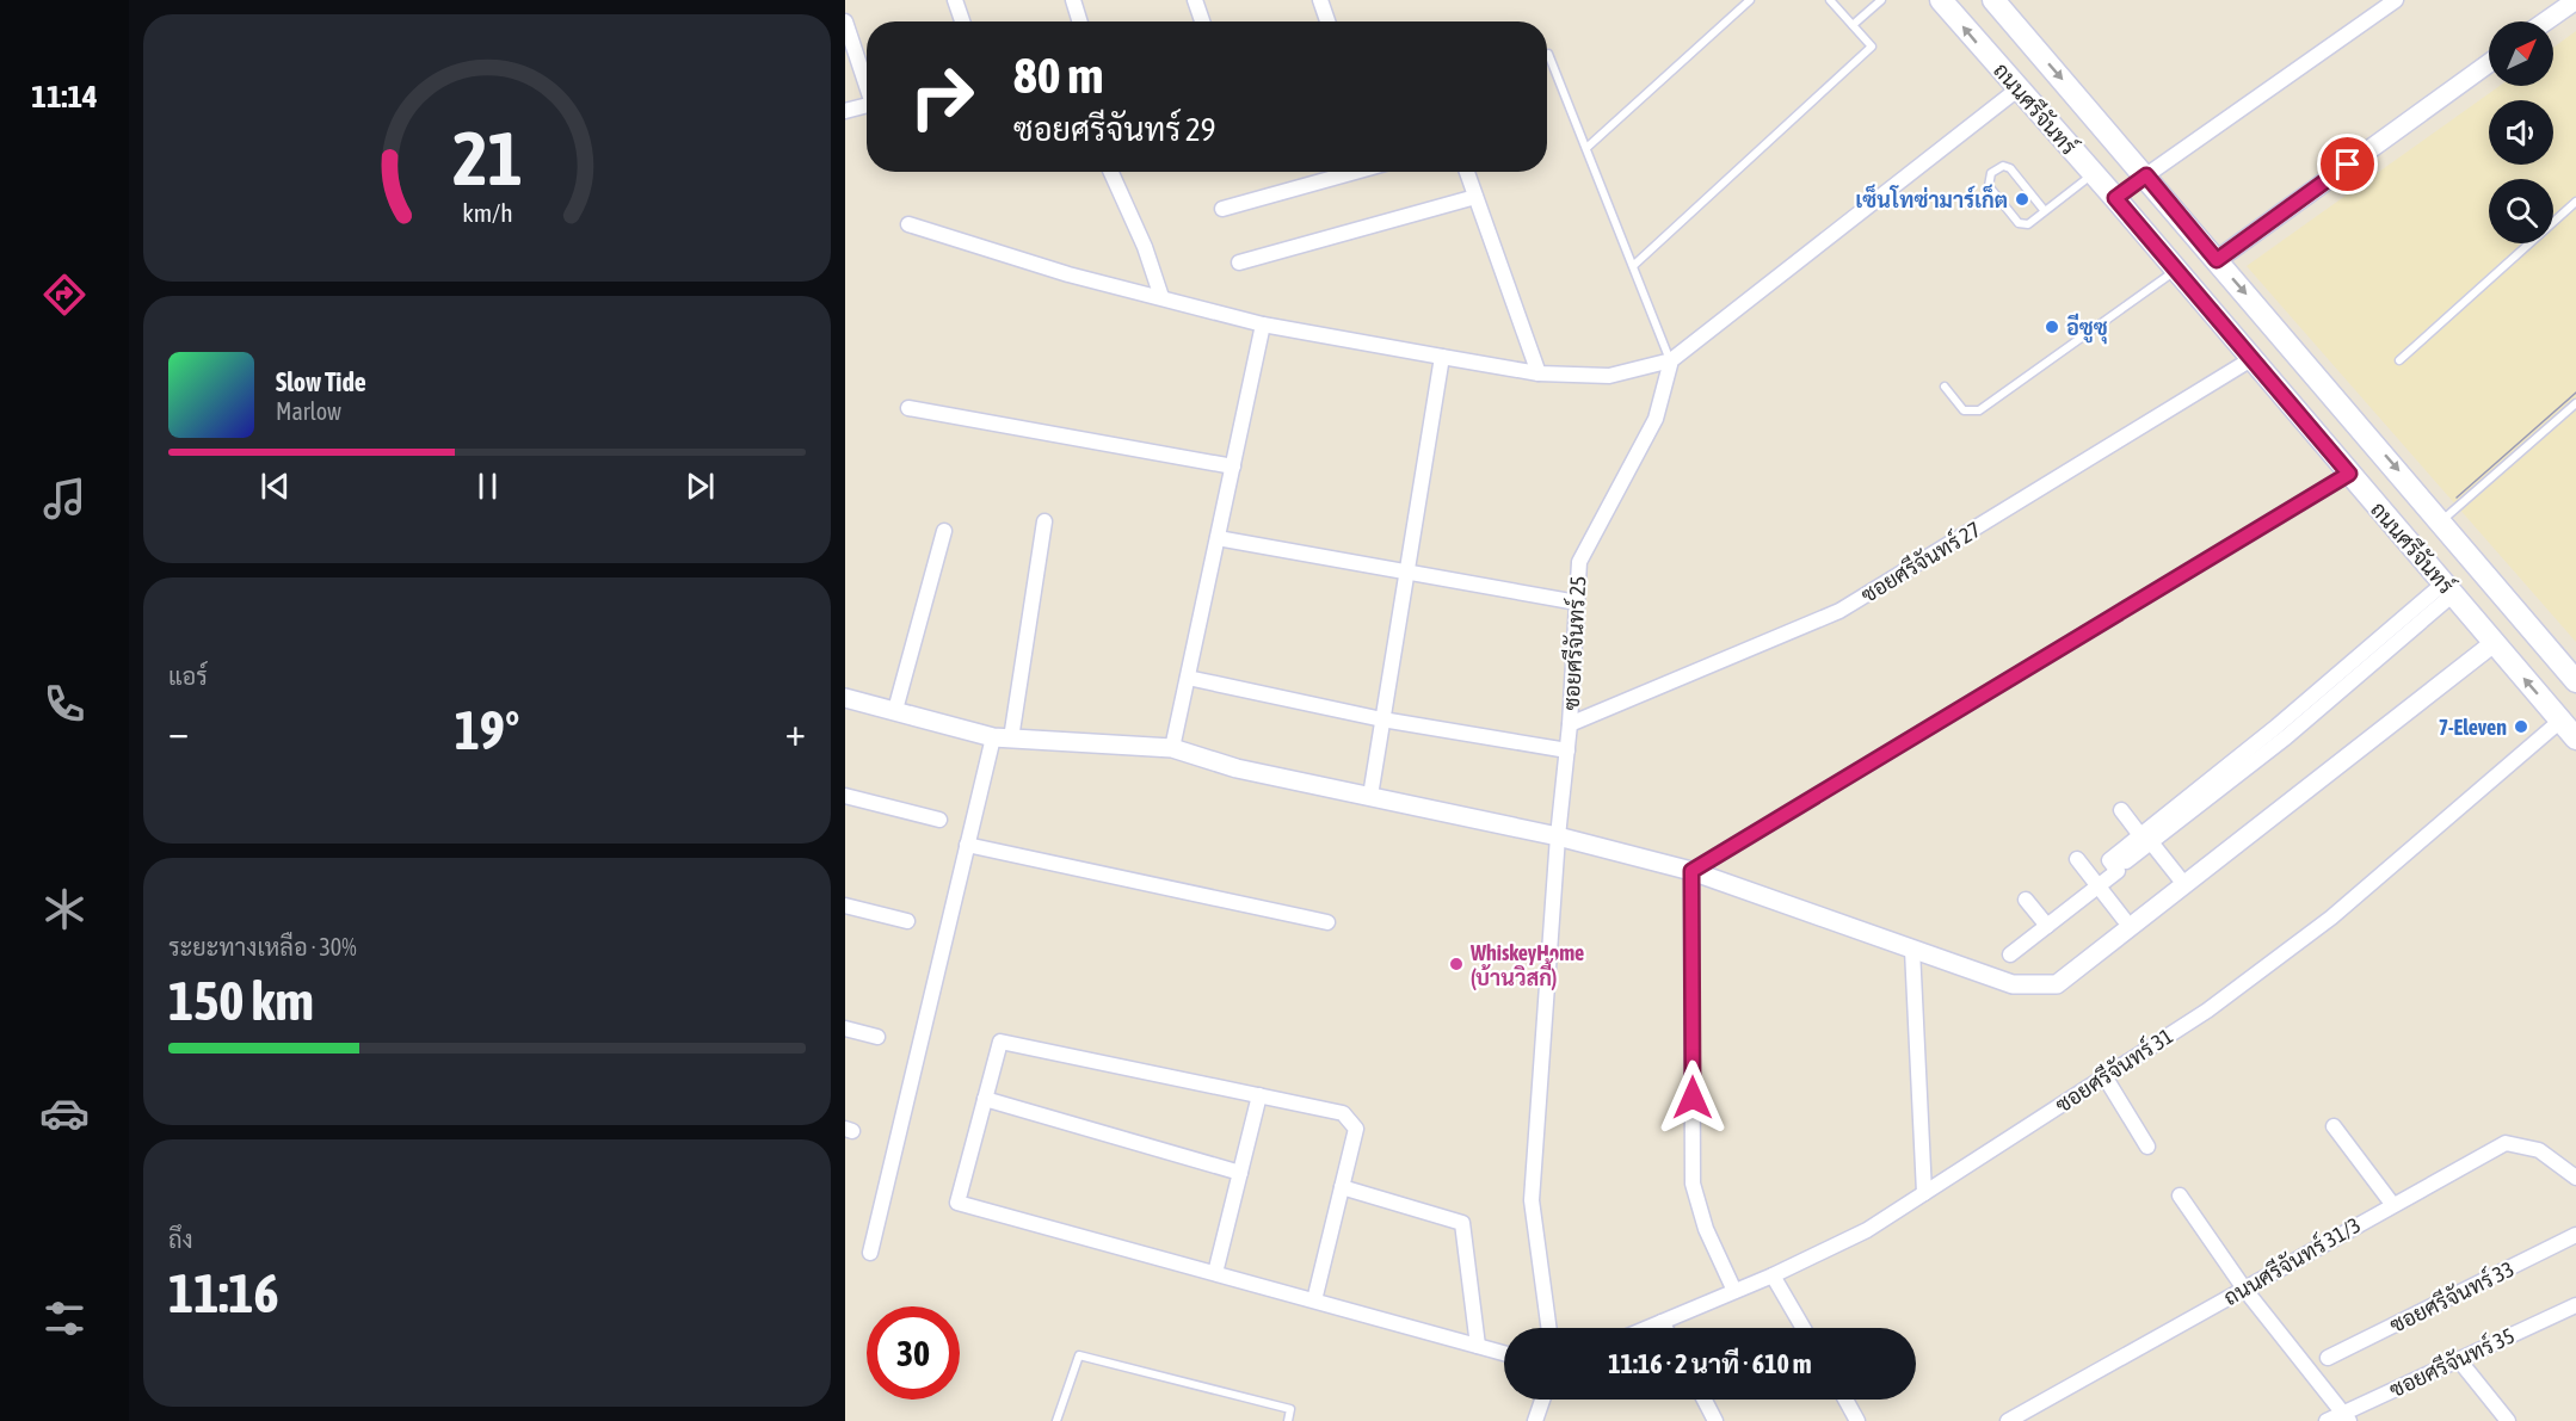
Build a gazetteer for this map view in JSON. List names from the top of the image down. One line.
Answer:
{"streets":{"main road":["ถนนศรีจันทร์"],"street":["ซอยศรีจันทร์ 27","ซอยศรีจันทร์ 25","ซอยศรีจันทร์ 31","ถนนศรีจันทร์ 31/3","ซอยศรีจันทร์ 33","ซอยศรีจันทร์ 35"]},"crossings":[["ถนนศรีจันทร์","ซอยศรีจันทร์ 27"],["ถนนศรีจันทร์","ซอยศรีจันทร์ 31"],["ซอยศรีจันทร์ 27","ซอยศรีจันทร์ 25"]],"places":["เซ็นโทซ่ามาร์เก็ต","อีซูซุ","7-Eleven","WhiskeyHome (บ้านวิสกี้)"],"north":"top right","page":{"tabs":"11:14","turn":["80 m","ซอยศรีจันทร์ 29"],"song":["Slow Tide","Marlow"],"tile":["แอร์",["ระยะทางเหลือ · 30%","150 km"],["ถึง","11:16"]],"heat":["−","19°","+"],"limit":"30","trip":"11:16 · 2 นาที · 610 m","gauge":["21","km/h"]}}
